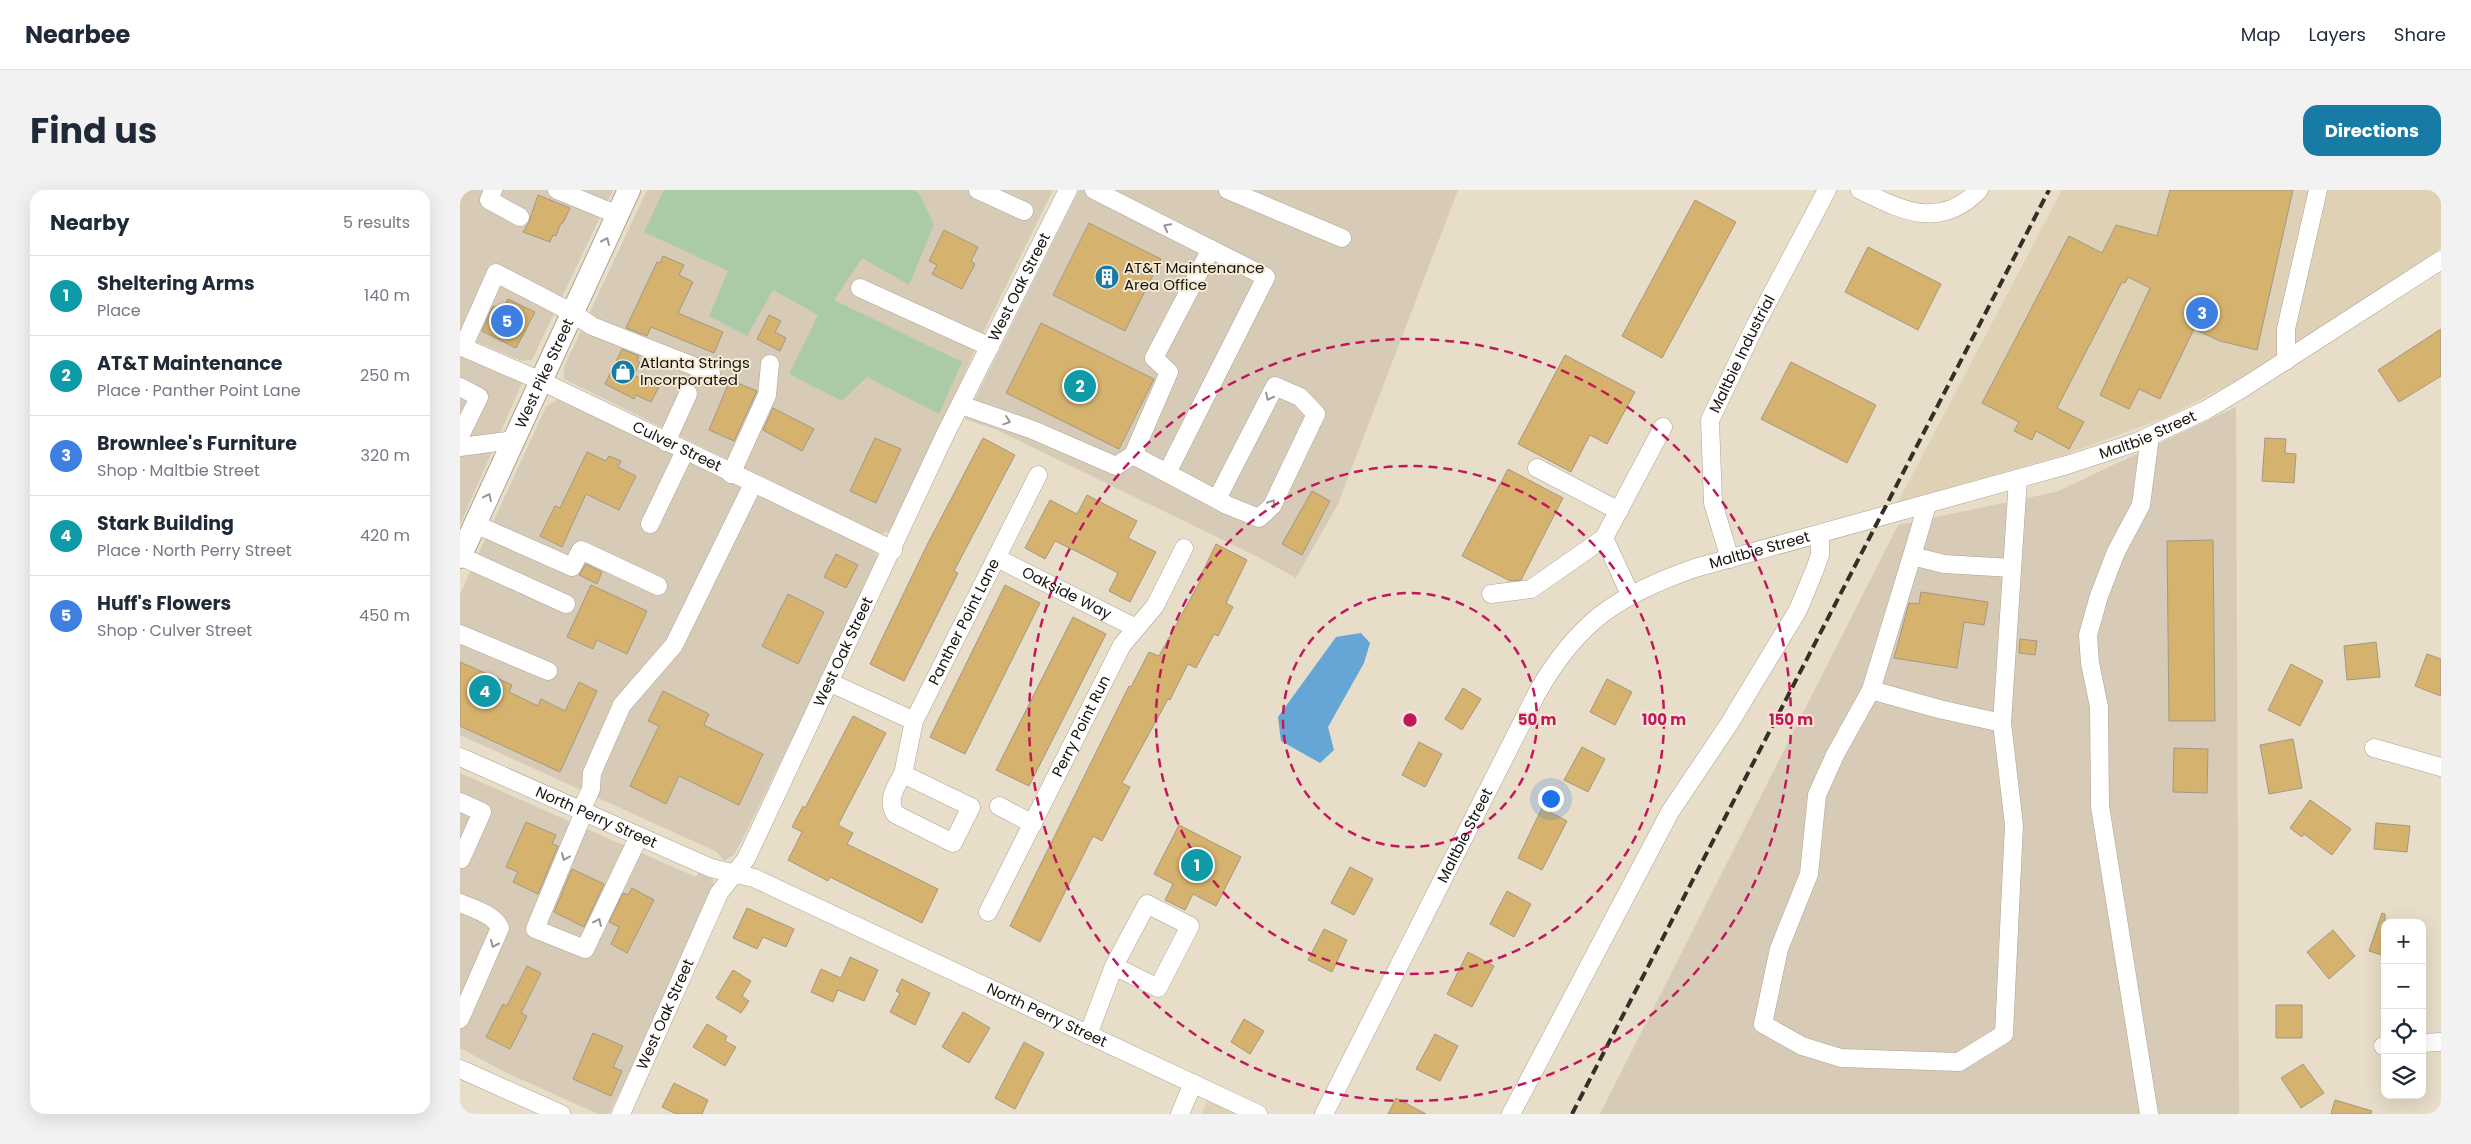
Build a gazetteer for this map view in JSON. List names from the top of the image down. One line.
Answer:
{"streets":{"main road":["West Pike Street"],"street":["West Oak Street","Maltbie Industrial","Maltbie Street","Culver Street","Oakside Way","Panther Point Lane","Perry Point Run","North Perry Street"]},"crossings":[["West Oak Street","Culver Street"],["West Oak Street","North Perry Street"],["Maltbie Industrial","Maltbie Street"],["West Pike Street","Culver Street"],["Oakside Way","Panther Point Lane"],["Oakside Way","Perry Point Run"]],"one_way":["West Pike Street"],"places":{"building":["AT&T Maintenance Area Office"],"shop":["Atlanta Strings Incorporated"]},"page":{"header":"Nearbee","nav":["Map","Layers","Share"],"title":"Find us","buttons":"Directions","heading":["Nearby","5 results"],"list":[{"mark":"1","name":"Sheltering Arms","note":"Place","value":"140 m"},{"mark":"2","name":"AT&T Maintenance","note":"Place · Panther Point Lane","value":"250 m"},{"mark":"3","name":"Brownlee's Furniture","note":"Shop · Maltbie Street","value":"320 m"},{"mark":"4","name":"Stark Building","note":"Place · North Perry Street","value":"420 m"},{"mark":"5","name":"Huff's Flowers","note":"Shop · Culver Street","value":"450 m"}],"pins":["3","5","2","4","1"],"map_buttons":["+","−"]},"rings":["50 m","100 m","150 m"]}
